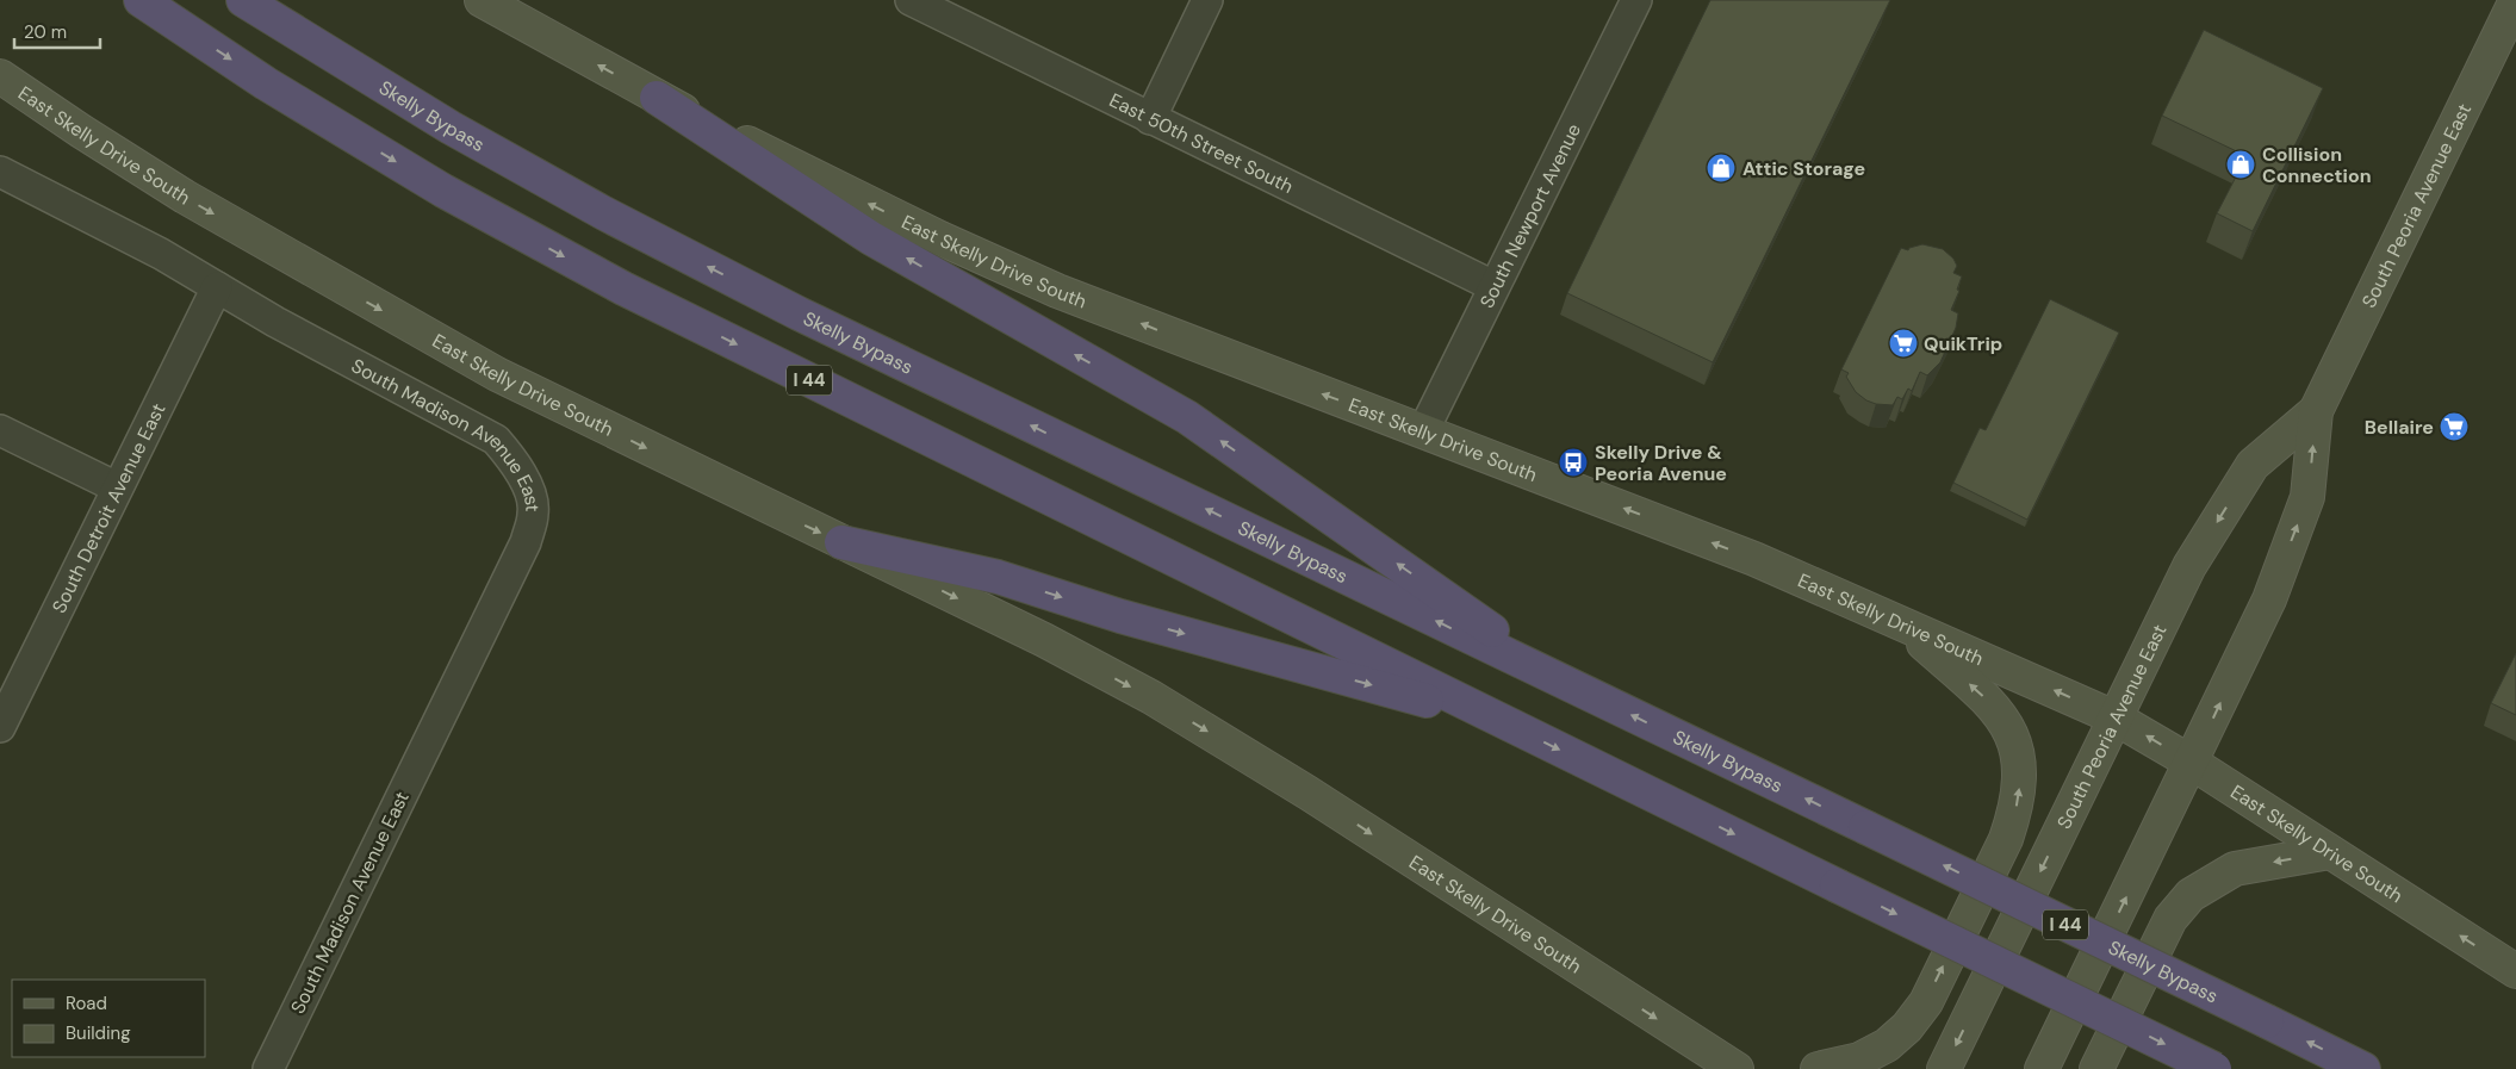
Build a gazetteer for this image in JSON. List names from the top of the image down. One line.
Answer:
{"streets":{"highway":["Skelly Bypass","I 44"],"main road":["East Skelly Drive South","South Peoria Avenue East"],"street":["East 50th Street South","South Newport Avenue","South Madison Avenue East","South Detroit Avenue East"]},"crossings":[["East Skelly Drive South","South Peoria Avenue East"],["East Skelly Drive South","South Newport Avenue"],["East 50th Street South","South Newport Avenue"],["South Madison Avenue East","South Detroit Avenue East"]],"places":{"shop":["Collision Connection","Attic Storage"],"supermarket":["QuikTrip","Bellaire"],"bus stop":["Skelly Drive & Peoria Avenue"]},"legend":["Road","Building"],"scale_bar":"20 m"}
